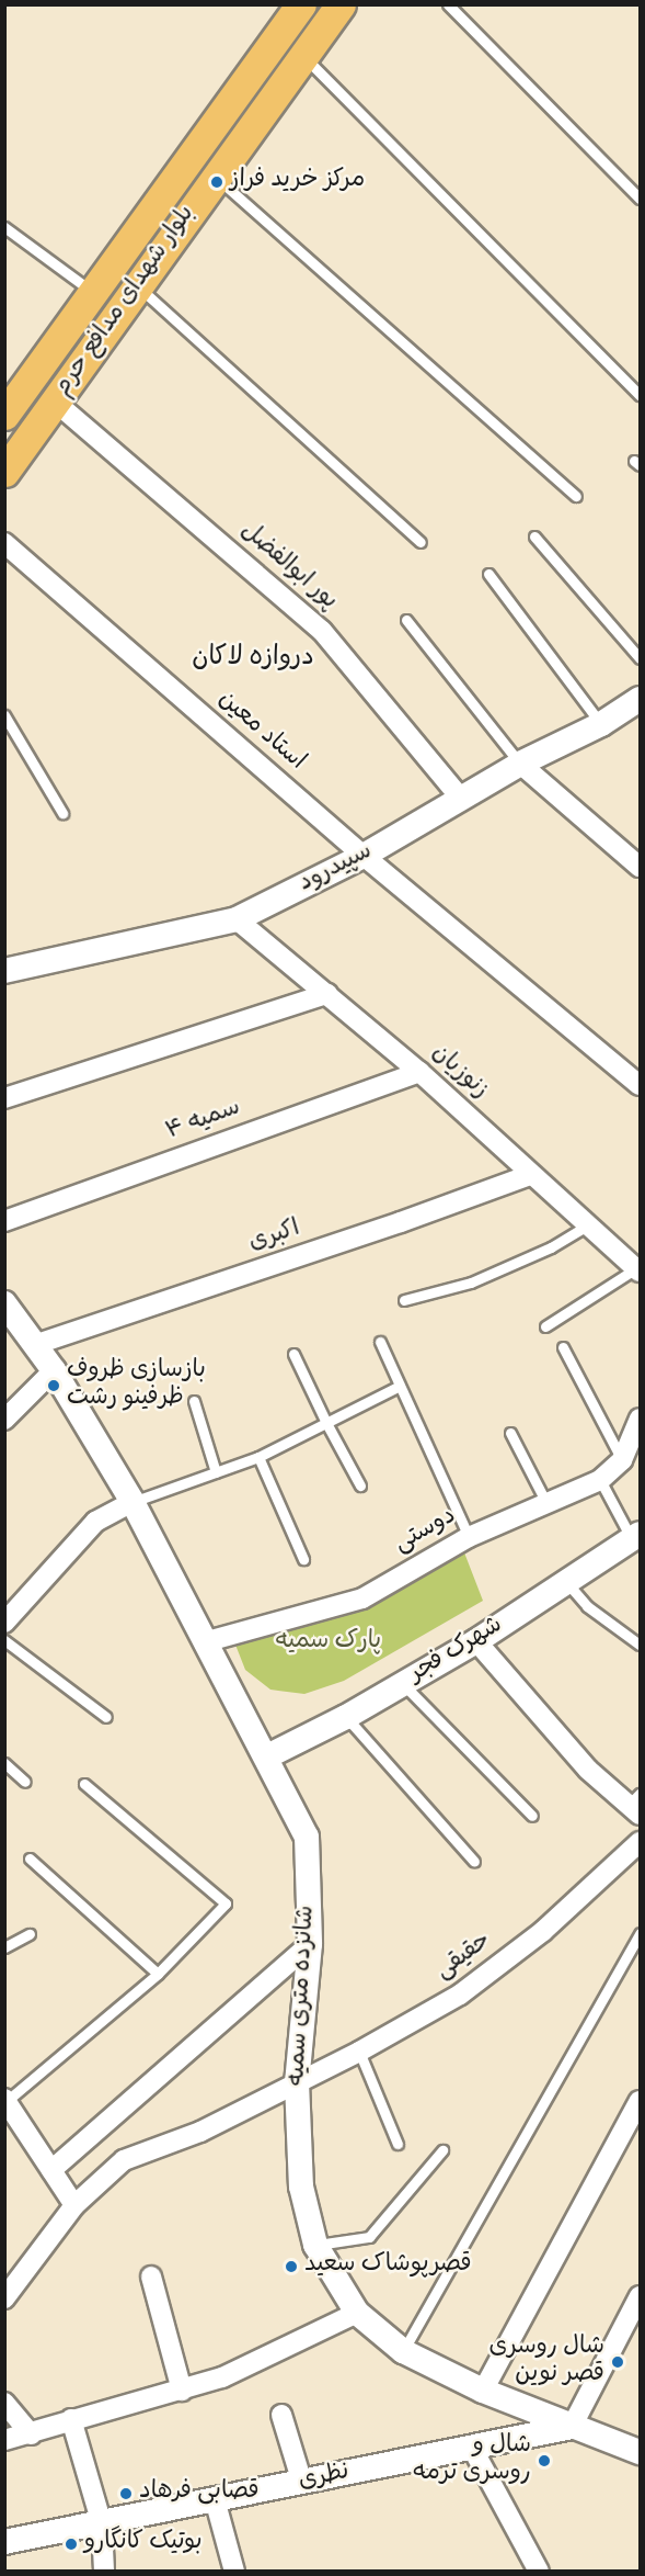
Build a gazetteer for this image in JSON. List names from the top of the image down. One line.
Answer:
{"streets":{"main road":["بلوار شهدای مدافع حرم"],"street":["پور ابوالفضل","استاد معین","سپیدرود","زنوزیان","سمیه ۴","اکبری","دوستی","شهرک فجر","حقیقی","شانزده متری سمیه","نظری"]},"crossings":[["بلوار شهدای مدافع حرم","پور ابوالفضل"],["پور ابوالفضل","سپیدرود"],["استاد معین","سپیدرود"],["سپیدرود","زنوزیان"],["زنوزیان","سمیه ۴"],["زنوزیان","اکبری"],["اکبری","شانزده متری سمیه"],["دوستی","شانزده متری سمیه"],["شهرک فجر","شانزده متری سمیه"],["حقیقی","شانزده متری سمیه"],["شانزده متری سمیه","نظری"]],"districts":["دروازه لاکان"],"parks":["پارک سمیه"],"places":["مرکز خرید فراز","بازسازی ظروف ظرفینو رشت","قصرپوشاک سعید","شال روسری قصر نوین","شال و روسری ترمه","قصابی فرهاد","بوتیک کانگارو"]}
